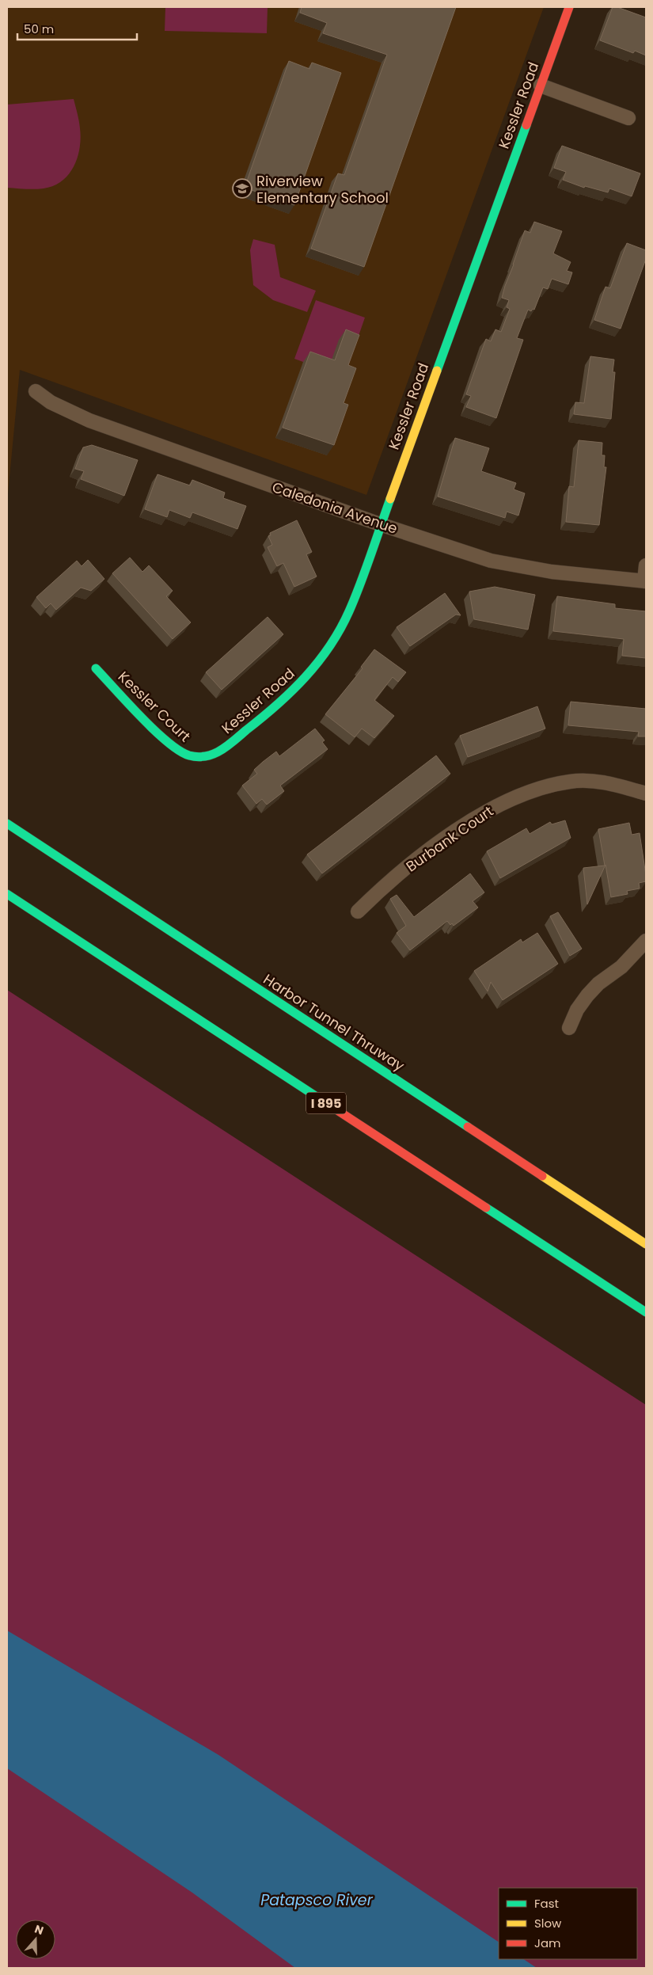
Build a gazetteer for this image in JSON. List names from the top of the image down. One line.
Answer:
{"streets":{"main road":["Kessler Road","Kessler Court","Harbor Tunnel Thruway","I 895"],"street":["Caledonia Avenue","Burbank Court"]},"crossings":[["Kessler Road","Caledonia Avenue"],["Kessler Road","Kessler Court"]],"water":["Patapsco River"],"places":{"school or university":["Riverview Elementary School"]},"legend":["Fast","Slow","Jam"],"scale_bar":"50 m","north":"top"}
